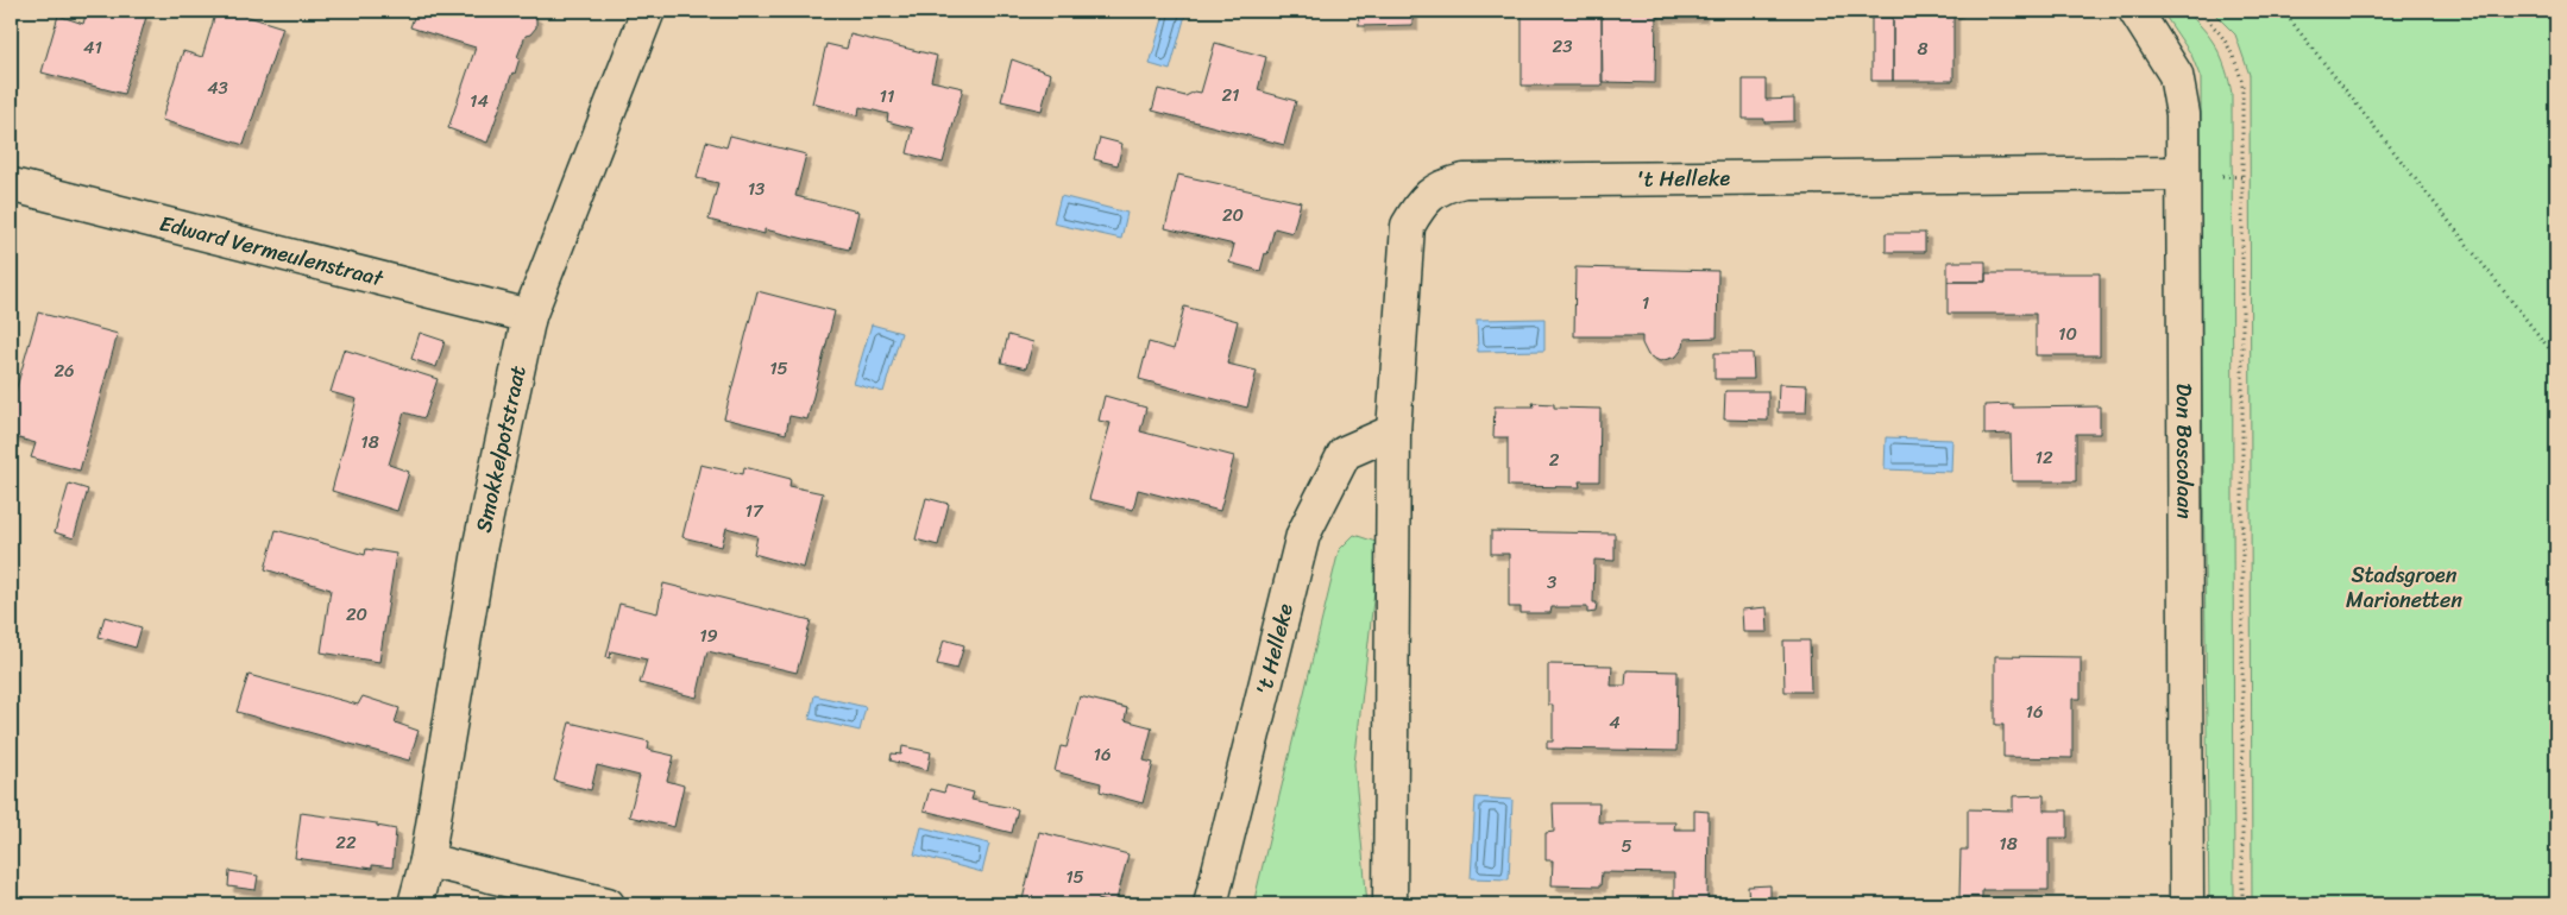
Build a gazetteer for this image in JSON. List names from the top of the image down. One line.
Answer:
{"streets":{"street":["'t Helleke","Edward Vermeulenstraat","Smokkelpotstraat","Don Boscolaan"]},"crossings":[["'t Helleke","Don Boscolaan"],["Edward Vermeulenstraat","Smokkelpotstraat"]],"parks":["Stadsgroen Marionetten"],"house_numbers":["23","41","8","43","21","11","14","13","20","1","10","15","26","18","12","2","17","3","20","19","16","4","16","22","18","5","15"]}
